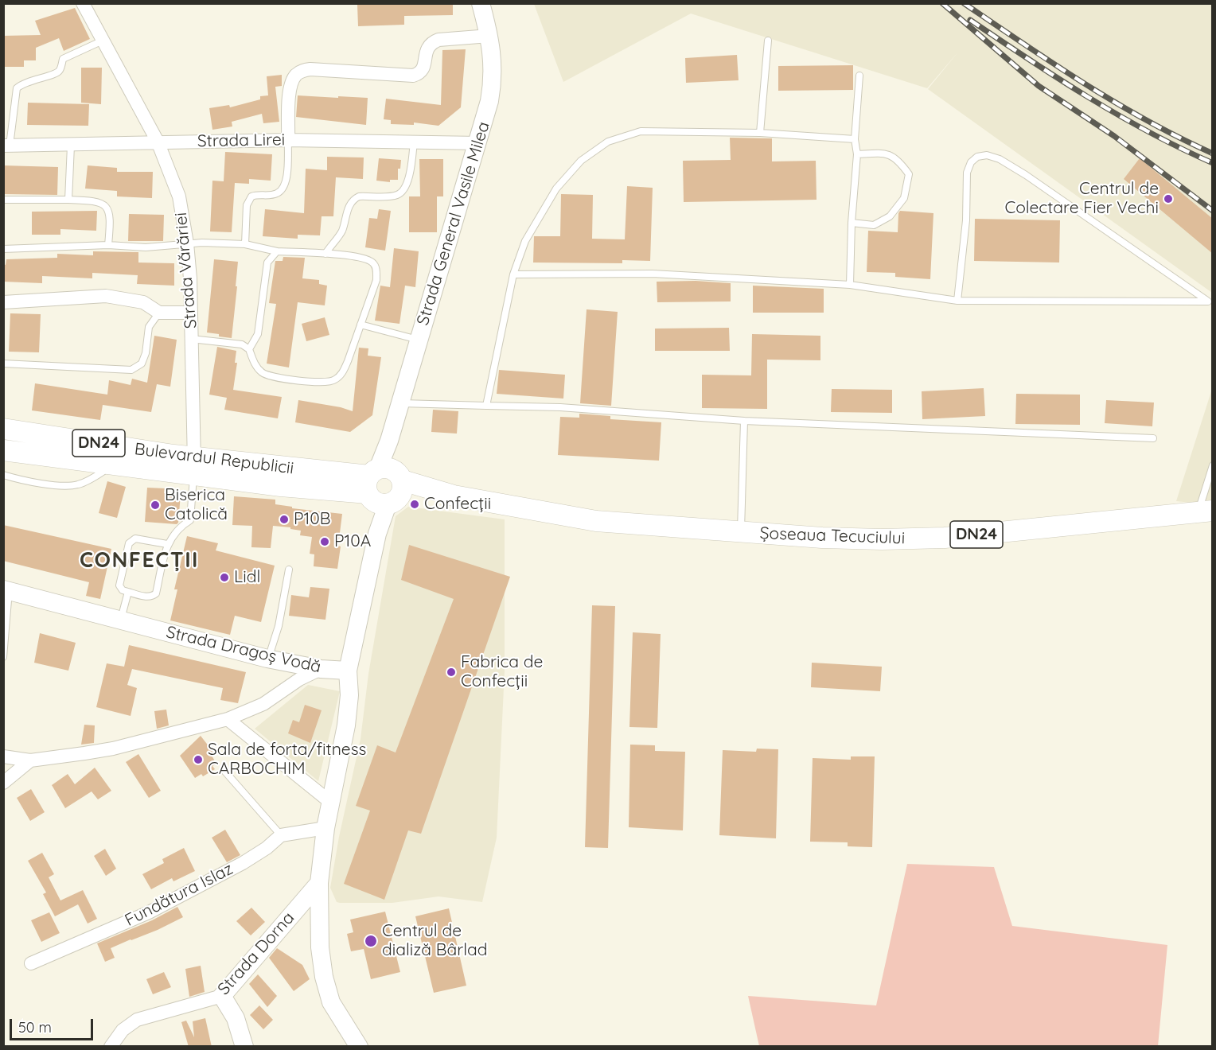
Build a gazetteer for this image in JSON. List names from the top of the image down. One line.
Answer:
{"streets":{"main road":["Strada General Vasile Milea","DN24","Bulevardul Republicii","Șoseaua Tecuciului","Strada Dragoș Vodă","Strada Dorna"],"street":["Strada Lirei","Strada Vărăriei","Fundătura Islaz"]},"crossings":[["Strada Lirei","Strada General Vasile Milea"],["Strada Lirei","Strada Vărăriei"],["Strada General Vasile Milea","Bulevardul Republicii"],["Strada General Vasile Milea","Șoseaua Tecuciului"],["Strada Vărăriei","Bulevardul Republicii"],["Bulevardul Republicii","Șoseaua Tecuciului"]],"districts":["CONFECȚII"],"places":["Centrul de Colectare Fier Vechi","Confecții","Biserica Catolică","P10B","P10A","Lidl","Fabrica de Confecții","Sala de forta/fitness CARBOCHIM","Centrul de dializă Bârlad"],"scale_bar":"50 m"}
